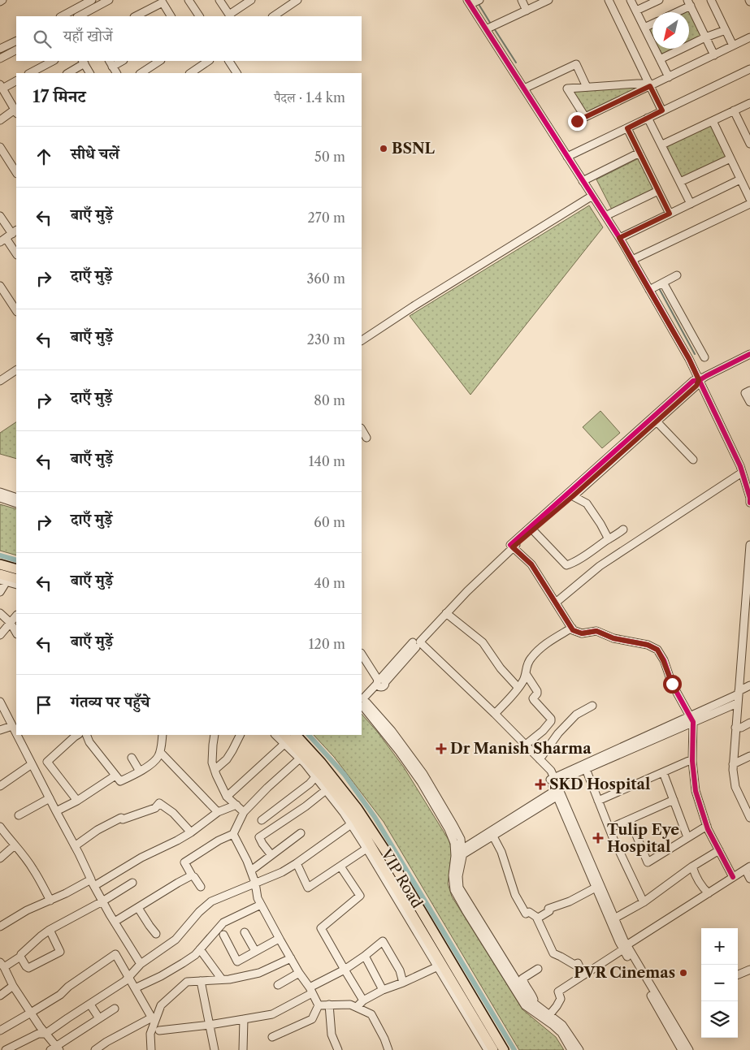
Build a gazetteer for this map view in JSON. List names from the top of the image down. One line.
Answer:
{"streets":{"main road":["VIP Road"]},"places":{"other":["BSNL","PVR Cinemas"],"health":["Dr Manish Sharma","SKD Hospital","Tulip Eye Hospital"]},"north":"bottom left","page":{"search":"यहाँ खोजें","heading":["17 मिनट","पैदल · 1.4 km"],"list":[["सीधे चलें","50 m"],["बाएँ मुड़ें","270 m"],["दाएँ मुड़ें","360 m"],["बाएँ मुड़ें","230 m"],["दाएँ मुड़ें","80 m"],["बाएँ मुड़ें","140 m"],["दाएँ मुड़ें","60 m"],["बाएँ मुड़ें","40 m"],["बाएँ मुड़ें","120 m"],"गंतव्य पर पहुँचे"],"map_buttons":["+","−"]}}
